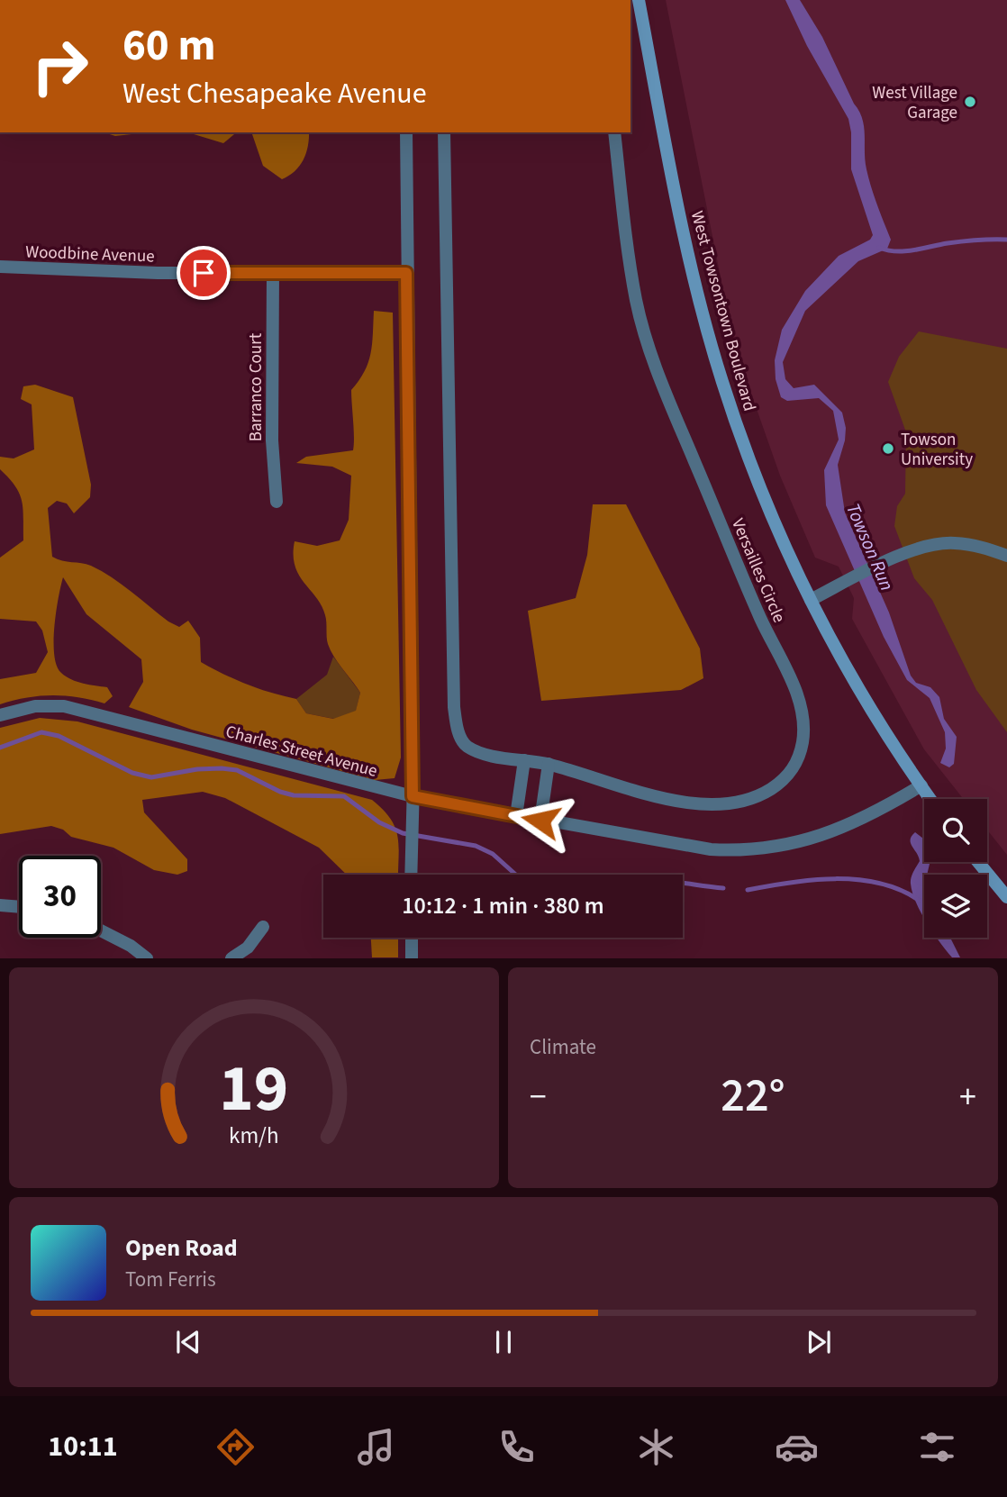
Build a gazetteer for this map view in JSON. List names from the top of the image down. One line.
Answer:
{"streets":{"main road":["West Towsontown Boulevard"],"street":["Woodbine Avenue","Barranco Court","Versailles Circle","Charles Street Avenue"]},"crossings":[["Woodbine Avenue","Barranco Court"],["West Towsontown Boulevard","Charles Street Avenue"]],"water":["Towson Run"],"places":["West Village Garage","Towson University"],"page":{"turn":["60 m","West Chesapeake Avenue"],"limit":"30","trip":"10:12 · 1 min · 380 m","tile":"Climate","heat":["−","22°","+"],"song":["Open Road","Tom Ferris"],"tabs":"10:11","gauge":["19","km/h"]}}
